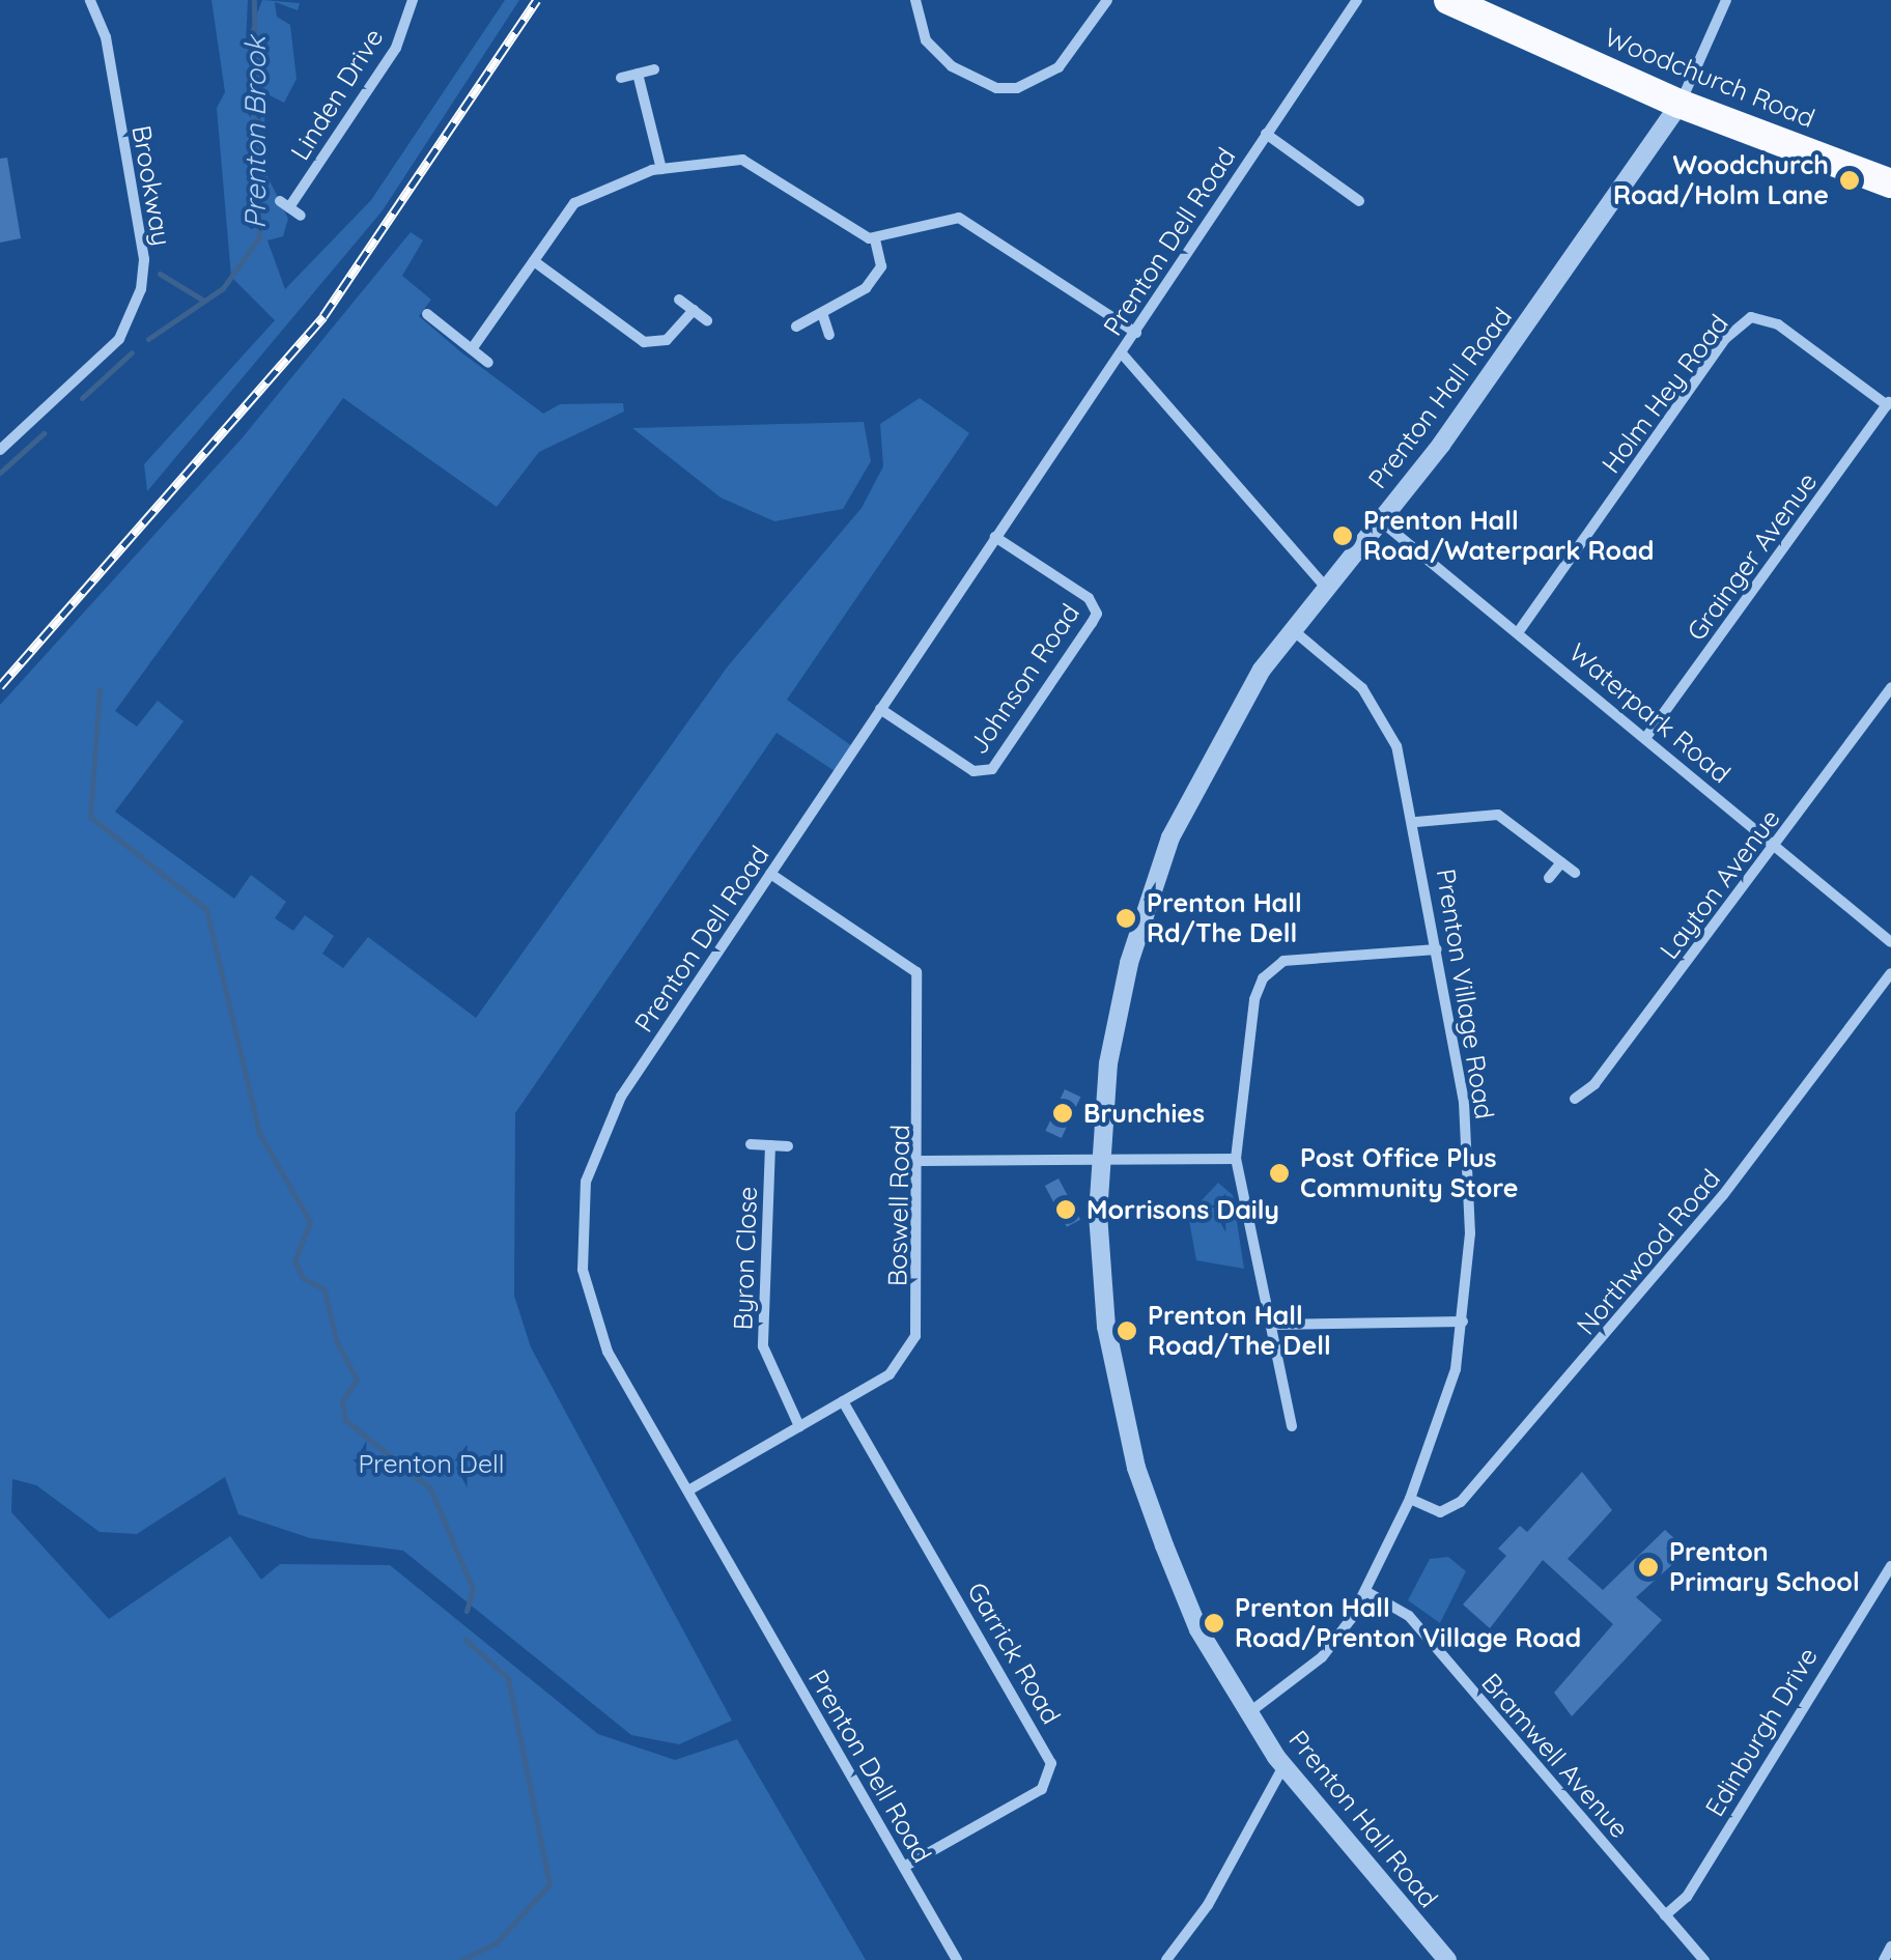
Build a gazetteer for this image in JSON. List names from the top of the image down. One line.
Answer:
{"streets":{"highway":["Woodchurch Road"],"street":["Linden Drive","Brookway","Prenton Dell Road","Holm Hey Road","Prenton Hall Road","Grainger Avenue","Johnson Road","Waterpark Road","Layton Avenue","Prenton Village Road","Boswell Road","Northwood Road","Byron Close","Garrick Road","Edinburgh Drive","Bramwell Avenue"]},"crossings":[["Woodchurch Road","Prenton Hall Road"],["Prenton Dell Road","Johnson Road"],["Prenton Dell Road","Boswell Road"],["Prenton Dell Road","Garrick Road"],["Holm Hey Road","Grainger Avenue"],["Holm Hey Road","Waterpark Road"],["Prenton Hall Road","Waterpark Road"],["Prenton Hall Road","Prenton Village Road"],["Grainger Avenue","Waterpark Road"],["Waterpark Road","Layton Avenue"],["Prenton Village Road","Northwood Road"],["Prenton Village Road","Bramwell Avenue"],["Boswell Road","Byron Close"],["Boswell Road","Garrick Road"],["Edinburgh Drive","Bramwell Avenue"]],"water":["Prenton Brook"],"parks":["Prenton Dell"],"places":["Woodchurch Road/Holm Lane","Prenton Hall Road/Waterpark Road","Prenton Hall Rd/The Dell","Brunchies","Post Office Plus Community Store","Morrisons Daily","Prenton Hall Road/The Dell","Prenton Primary School","Prenton Hall Road/Prenton Village Road"]}
